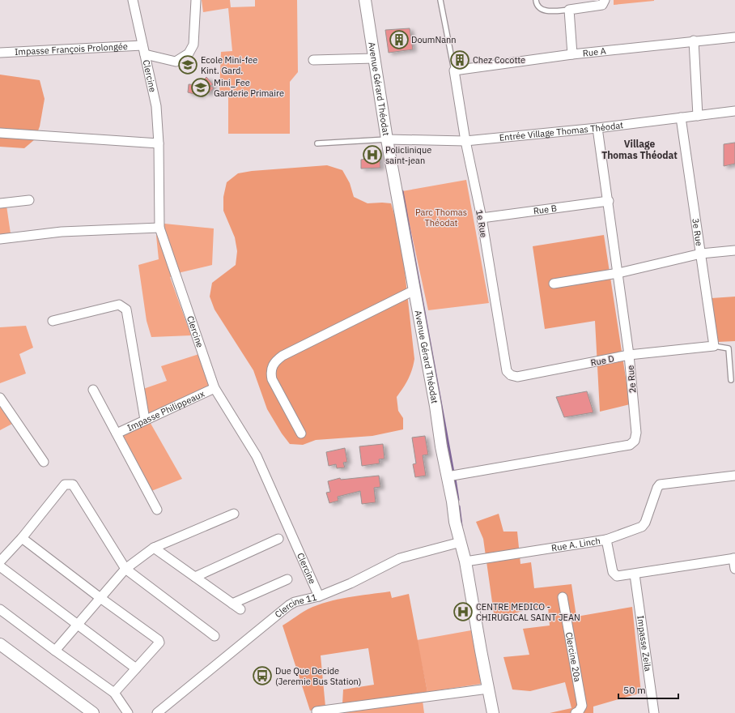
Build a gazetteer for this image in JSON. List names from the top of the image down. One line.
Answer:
{"streets":{"street":["Impasse François Prolongée","Rue A","Clercine","Avenue Gérard Théodat","Entrée Village Thomas Théodat","Rue B","1e Rue","3e Rue","Rue D","2e Rue","Impasse Philippeaux","Rue A. Linch","Clercine 11","Impasse Zeila","Clercine 20a"]},"crossings":[["Impasse François Prolongée","Clercine"],["Rue A","1e Rue"],["Clercine","Impasse Philippeaux"],["Clercine","Clercine 11"],["Avenue Gérard Théodat","Entrée Village Thomas Théodat"],["Avenue Gérard Théodat","2e Rue"],["Avenue Gérard Théodat","Rue A. Linch"],["Avenue Gérard Théodat","Clercine 11"],["Entrée Village Thomas Théodat","1e Rue"],["Entrée Village Thomas Théodat","3e Rue"],["Entrée Village Thomas Théodat","2e Rue"],["Rue B","1e Rue"],["Rue B","2e Rue"],["1e Rue","Rue D"],["3e Rue","Rue D"],["Rue D","2e Rue"],["Rue A. Linch","Impasse Zeila"]],"districts":["Village Thomas Théodat"],"parks":["Parc Thomas Théodat"],"places":{"building":["DoumNann","Chez Cocotte"],"school or university":["Ecole Mini-fee Kint. Gard.","Mini_Fee Garderie Primaire"],"hospital":["Policlinique saint-jean","CENTRE MEDICO - CHIRUGICAL SAINT JEAN"],"bus stop":["Due Que Decide (Jeremie Bus Station)"]},"scale_bar":"50 m"}
